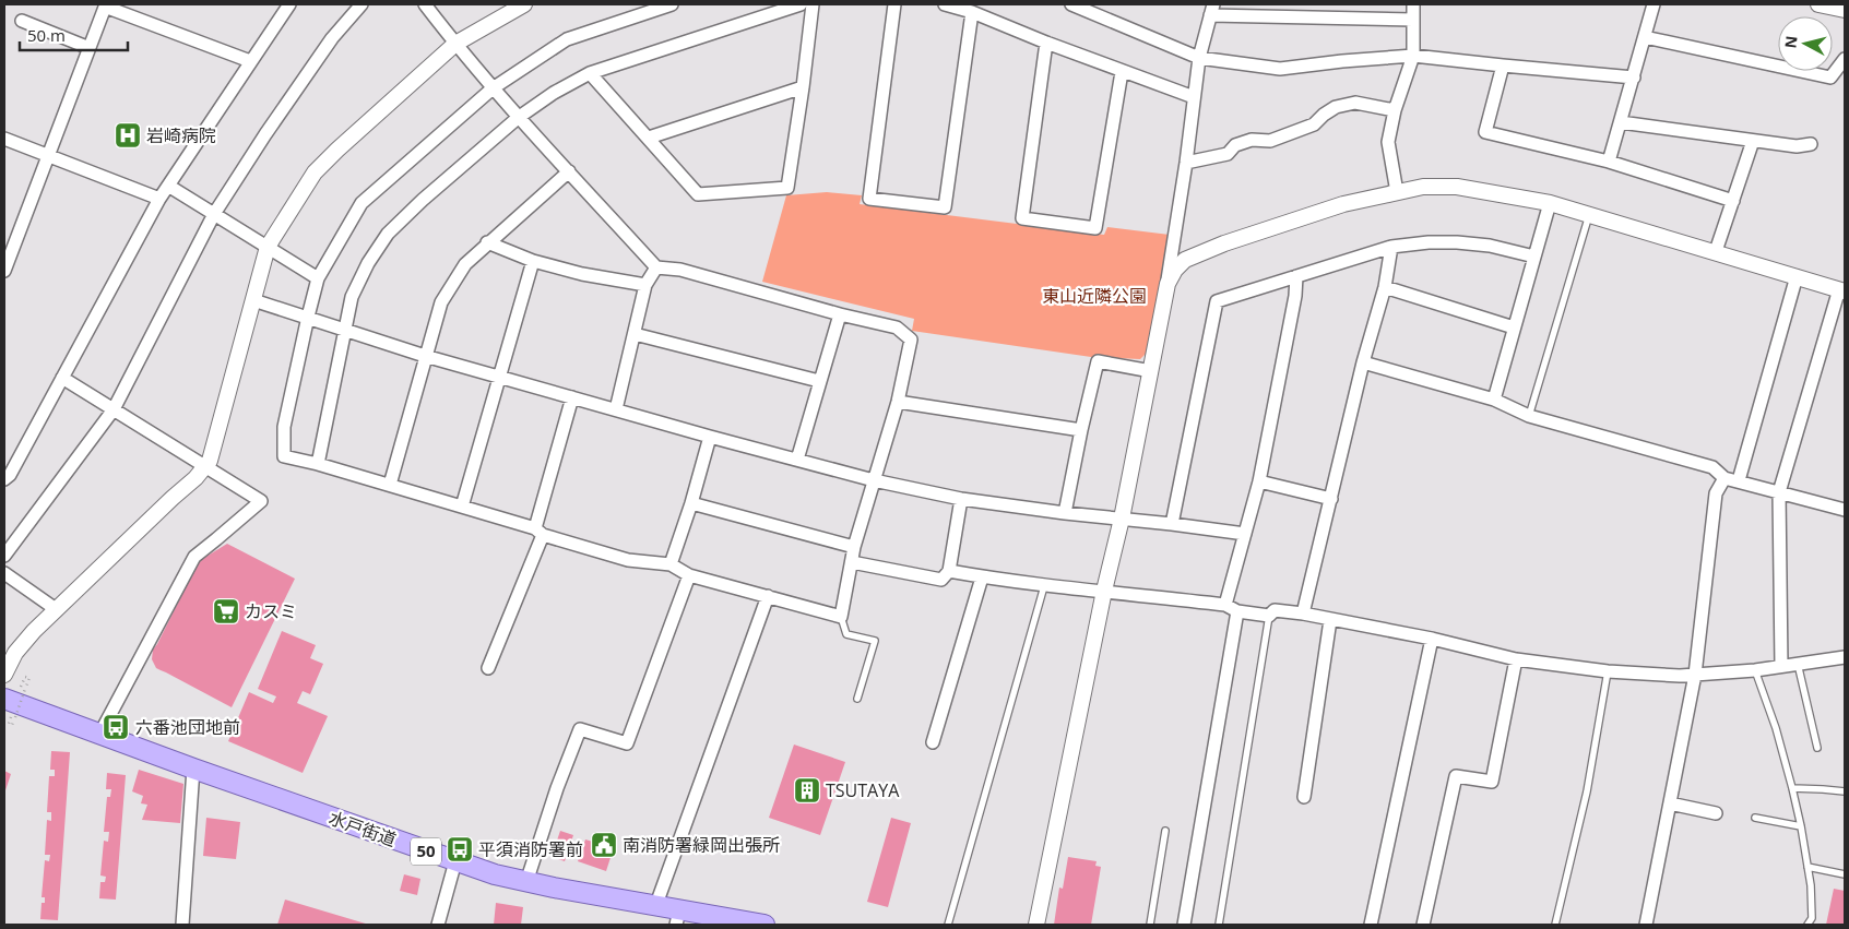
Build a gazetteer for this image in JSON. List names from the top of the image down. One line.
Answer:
{"streets":{"main road":["水戸街道","50"]},"parks":["東山近隣公園"],"places":{"hospital":["岩崎病院"],"supermarket":["カスミ"],"bus stop":["六番池団地前","平須消防署前"],"building":["TSUTAYA"],"public building":["南消防署緑岡出張所"]},"scale_bar":"50 m","north":"left"}
